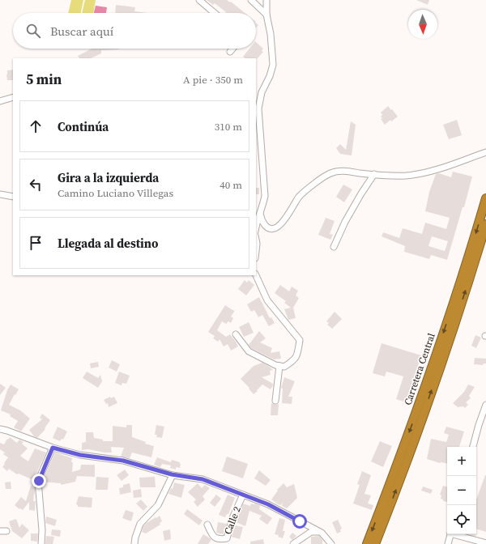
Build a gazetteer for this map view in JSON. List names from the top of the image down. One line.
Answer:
{"streets":{"highway":["Carretera Central"],"street":["Calle 2"]},"north":"bottom","page":{"search":"Buscar aquí","heading":["5 min","A pie · 350 m"],"list":[["Continúa","310 m"],["Gira a la izquierda","Camino Luciano Villegas","40 m"],"Llegada al destino"],"map_buttons":["+","−"]}}
